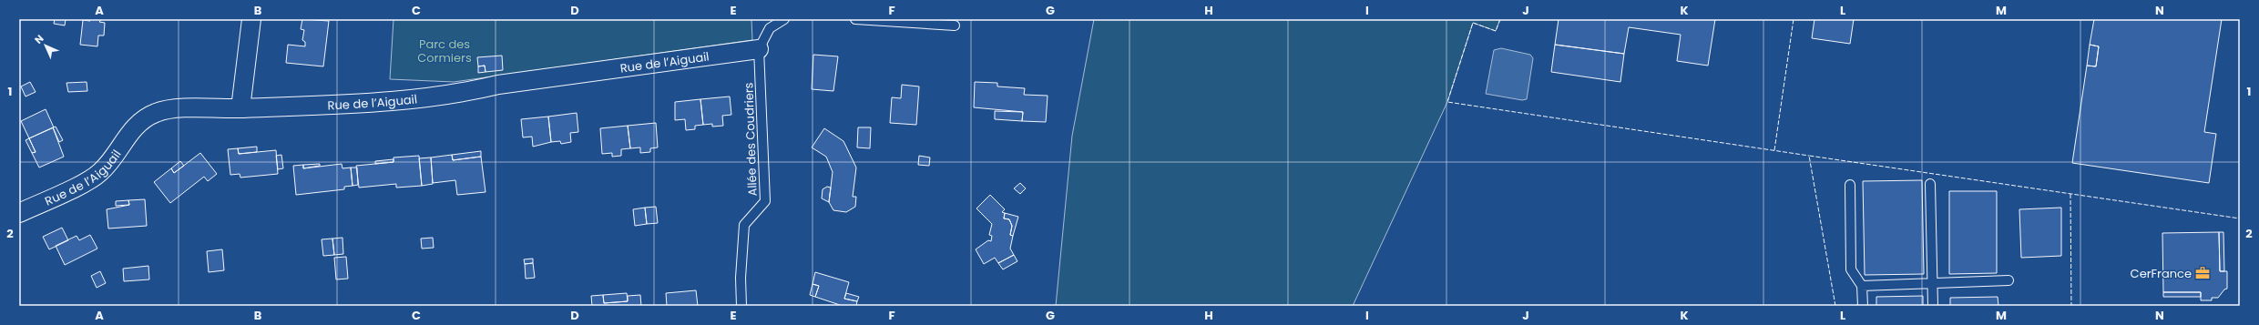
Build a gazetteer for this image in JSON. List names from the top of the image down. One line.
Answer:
{"streets":{"street":["Rue de l’Aiguail"],"lane":["Allée des Coudriers"]},"crossings":[["Rue de l’Aiguail","Allée des Coudriers"]],"parks":["Parc des Cormiers"],"places":{"office":["CerFrance"]},"north":"top left","grid":{"columns":["A","B","C","D","E","F","G","H","I","J","K","L","M","N"],"rows":["1","2"]}}
